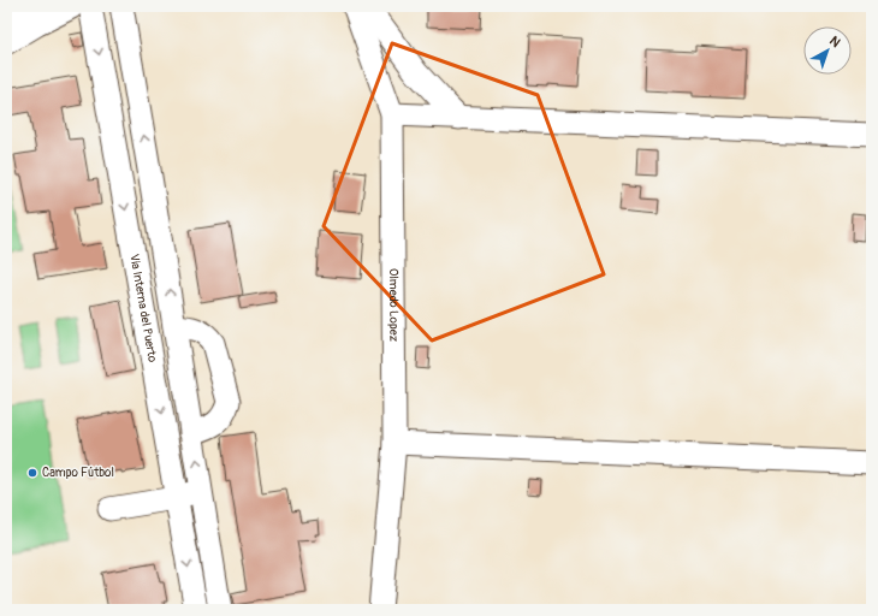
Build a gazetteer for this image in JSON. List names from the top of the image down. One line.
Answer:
{"streets":{"street":["Olmedo Lopez","Via Interna del Puerto"]},"places":["Campo Fútbol"],"north":"top right"}
